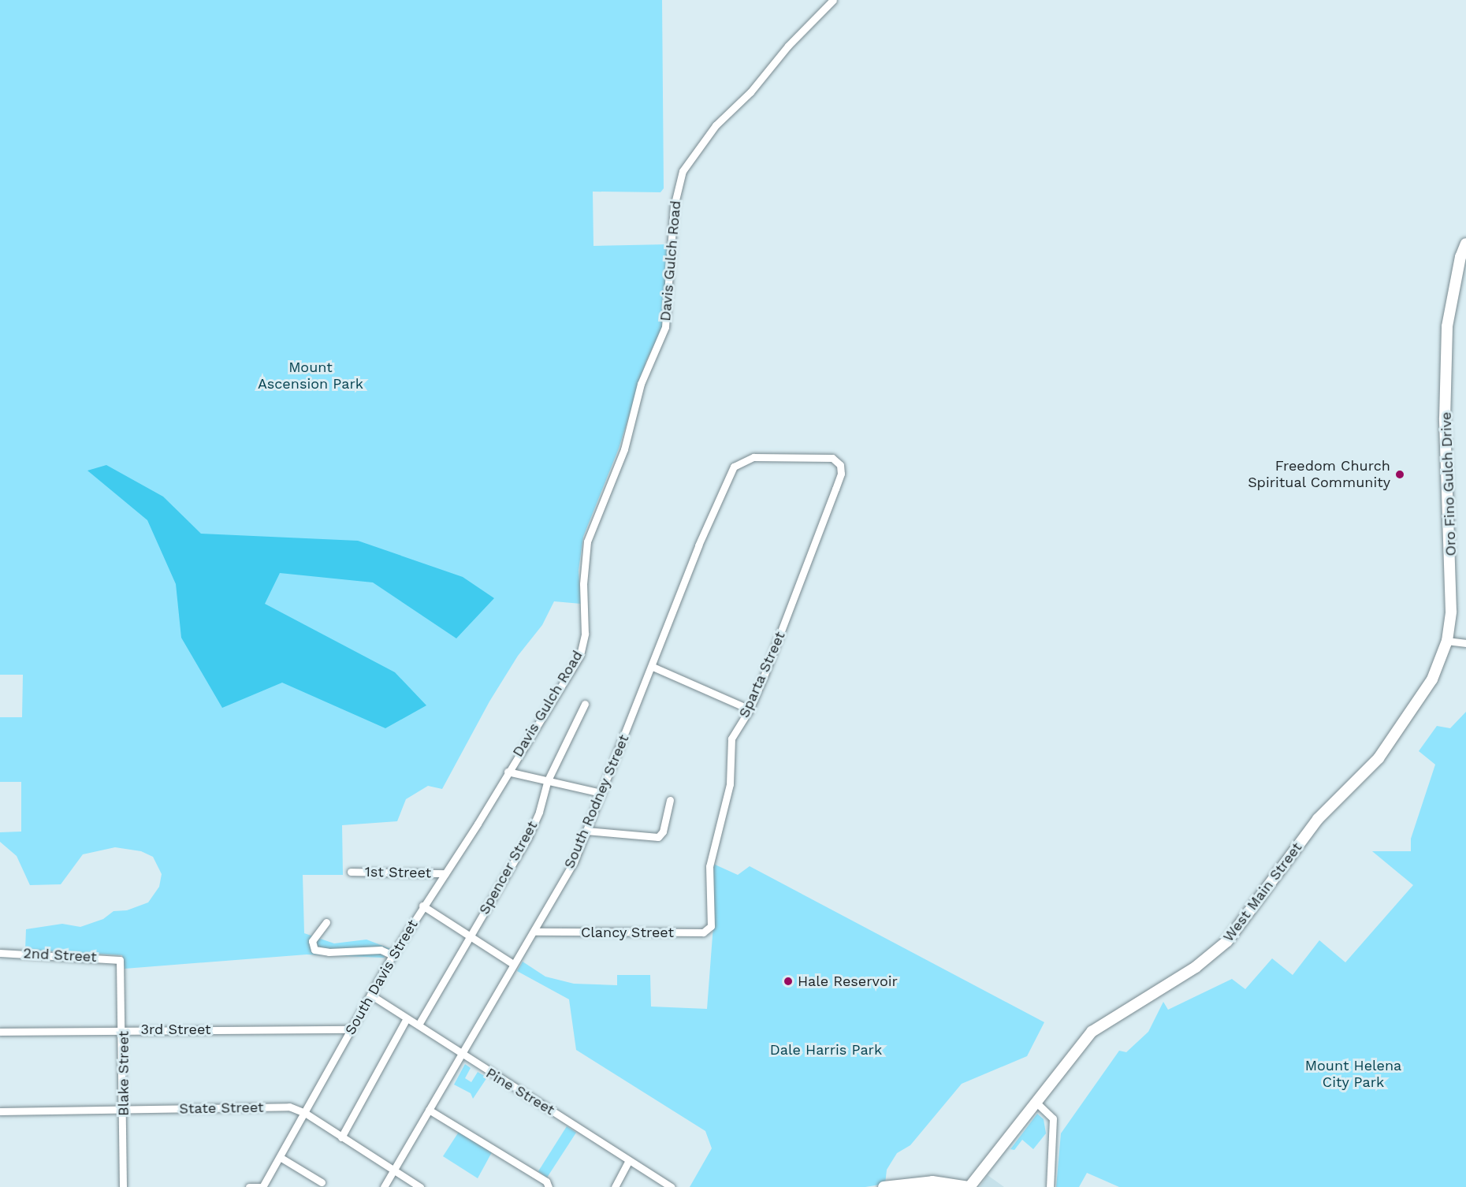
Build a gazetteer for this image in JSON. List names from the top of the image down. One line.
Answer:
{"streets":{"street":["Davis Gulch Road","Oro Fino Gulch Drive","Sparta Street","South Rodney Street","Spencer Street","1st Street","West Main Street","Clancy Street","2nd Street","South Davis Street","3rd Street","Blake Street","Pine Street","State Street"]},"crossings":[["Davis Gulch Road","South Davis Street"],["Oro Fino Gulch Drive","West Main Street"],["Sparta Street","South Rodney Street"],["Sparta Street","Clancy Street"],["South Rodney Street","Clancy Street"],["South Rodney Street","Pine Street"],["South Rodney Street","State Street"],["Spencer Street","Pine Street"],["1st Street","South Davis Street"],["2nd Street","Blake Street"],["South Davis Street","3rd Street"],["South Davis Street","Pine Street"],["South Davis Street","State Street"],["3rd Street","Blake Street"],["Blake Street","State Street"]],"parks":["Mount Ascension Park","Dale Harris Park","Mount Helena City Park"],"places":["Freedom Church Spiritual Community","Hale Reservoir"]}
